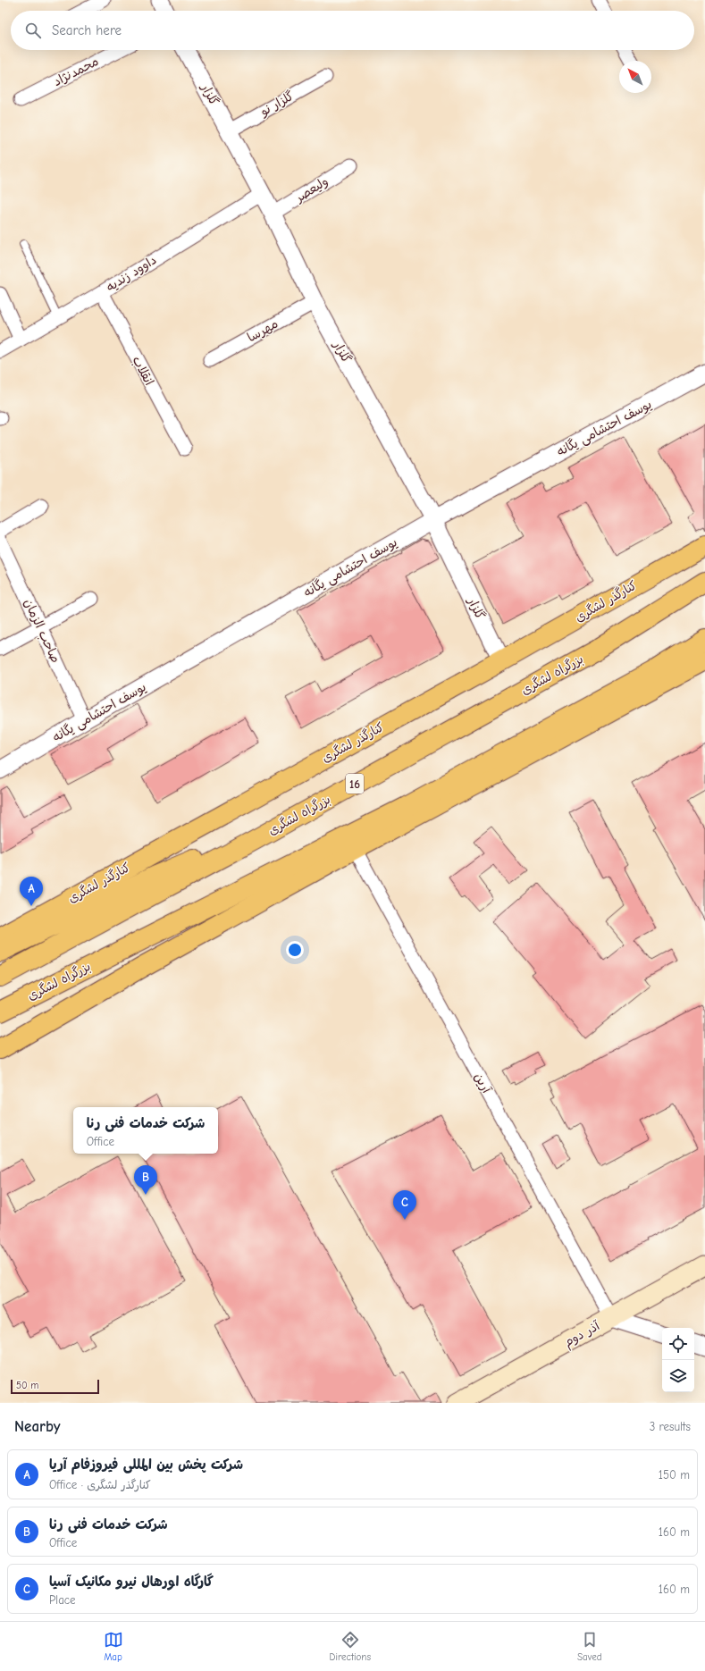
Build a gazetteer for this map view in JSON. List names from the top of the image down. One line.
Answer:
{"streets":{"main road":["کنارگذر لشگری","بزرگراه لشگری","16","آذر دوم"],"street":["محمدنژاد","گلزار","گلزار نو","ولیعصر","داوود زندیه","مهرسا","انقلاب","یوسف احتشامی یگانه","صاحب الزمان","آرین"]},"crossings":[["گلزار","گلزار نو"],["گلزار","ولیعصر"],["گلزار","داوود زندیه"],["گلزار","مهرسا"],["گلزار","یوسف احتشامی یگانه"],["گلزار","کنارگذر لشگری"],["داوود زندیه","انقلاب"],["یوسف احتشامی یگانه","صاحب الزمان"],["آرین","آذر دوم"]],"scale_bar":"50 m","north":"top left","page":{"search":"Search here","pins":["A","B","C"],"popup":["شرکت خدمات فنی رنا","Office"],"scale":"50 m","heading":["Nearby","3 results"],"list":[{"mark":"A","name":"شرکت پخش بین المللی فیروزفام آریا","note":"Office · کنارگذر لشگری","value":"150 m"},{"mark":"B","name":"شرکت خدمات فنی رنا","note":"Office","value":"160 m"},{"mark":"C","name":"گارگاه اورهال نیرو مکانیک آسیا","note":"Place","value":"160 m"}],"nav":["Map","Directions","Saved"]}}
